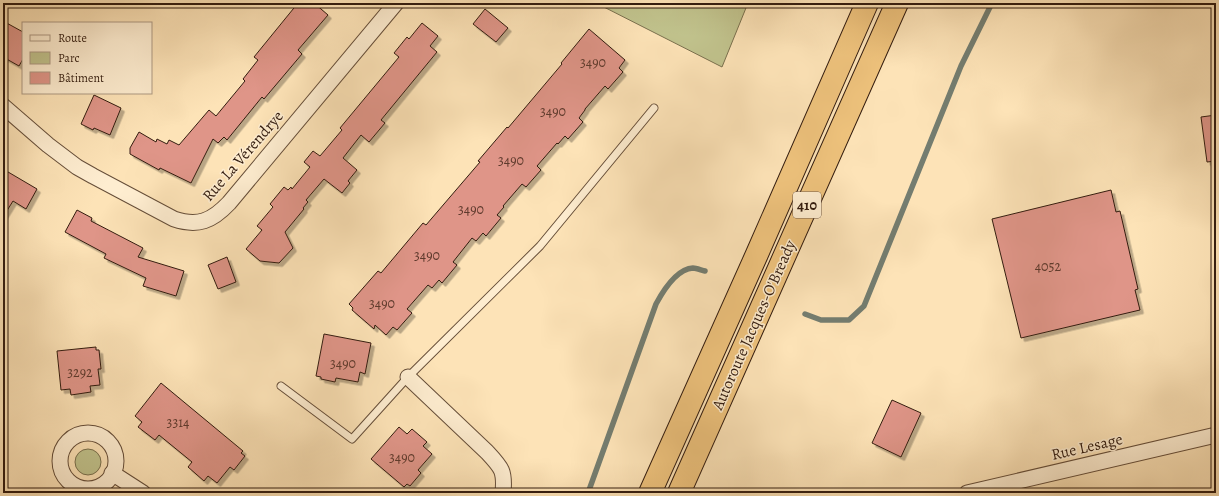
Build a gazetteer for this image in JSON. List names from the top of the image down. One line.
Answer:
{"streets":{"highway":["410","Autoroute Jacques-O'Bready"],"street":["Rue La Vérendrye","Rue Lesage"]},"house_numbers":["3490","3490","3490","3490","3490","4052","3490","3490","3292","3314","3490"],"legend":["Route","Parc","Bâtiment"]}
